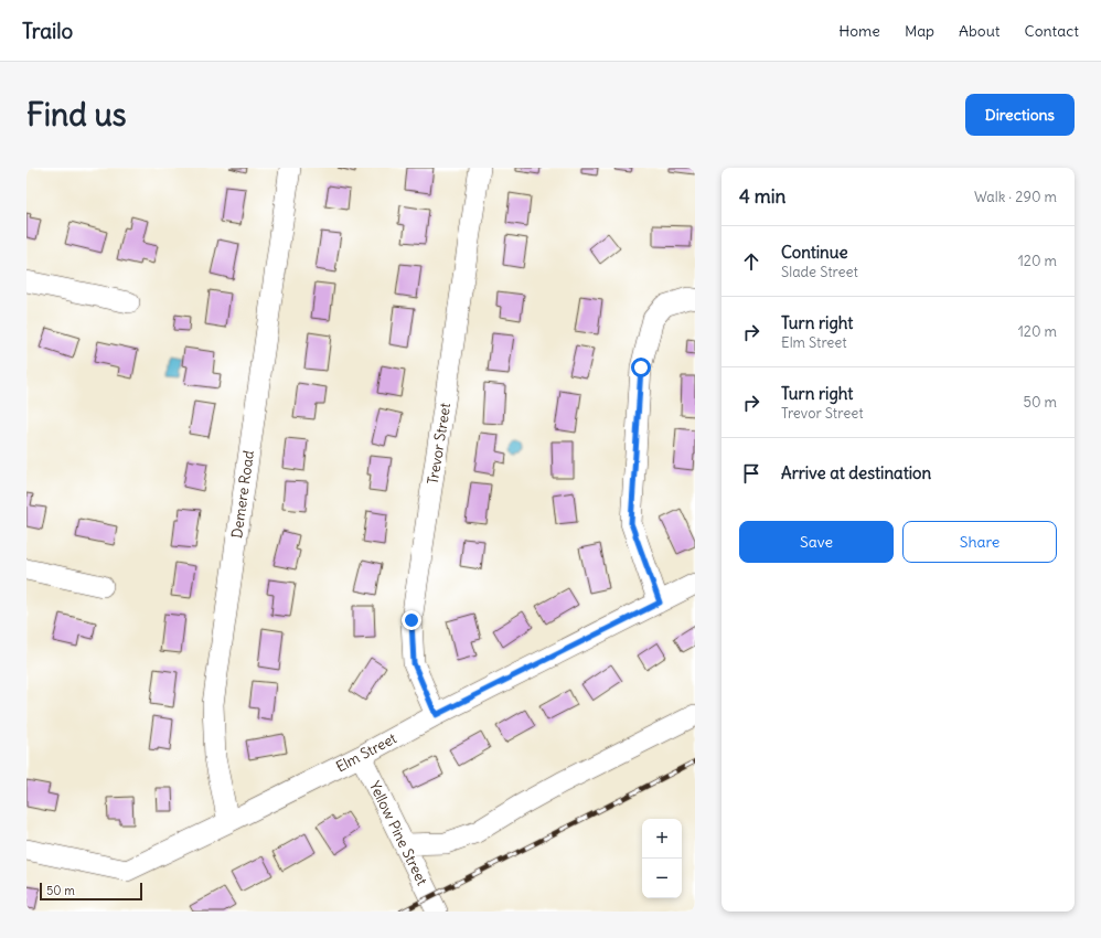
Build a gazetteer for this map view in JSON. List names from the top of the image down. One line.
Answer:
{"streets":{"street":["Trevor Street","Demere Road","Elm Street","Yellow Pine Street"]},"crossings":[["Trevor Street","Elm Street"],["Demere Road","Elm Street"],["Elm Street","Yellow Pine Street"]],"scale_bar":"50 m","page":{"header":"Trailo","nav":["Home","Map","About","Contact"],"buttons":["Directions",["Save","Share"]],"title":"Find us","heading":["4 min","Walk · 290 m"],"list":[["Continue","Slade Street","120 m"],["Turn right","Elm Street","120 m"],["Turn right","Trevor Street","50 m"],"Arrive at destination"],"map_buttons":["+","−"],"scale":"50 m"}}
